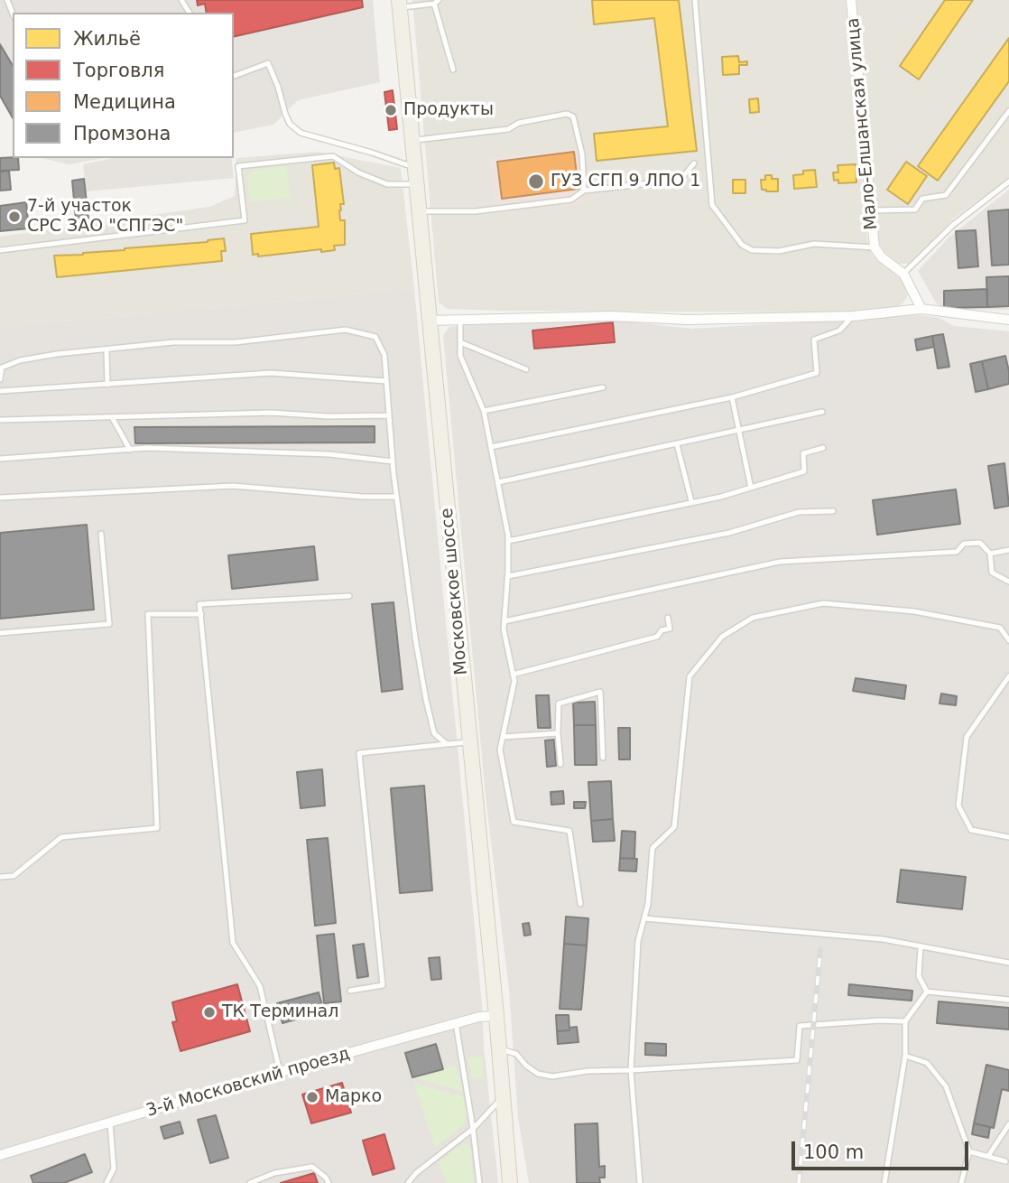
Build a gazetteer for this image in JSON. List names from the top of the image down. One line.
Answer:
{"streets":{"main road":["Московское шоссе"],"street":["Мало-Елшанская улица","3-й Московский проезд"]},"crossings":[["Московское шоссе","3-й Московский проезд"]],"places":["Продукты","ГУЗ СГП 9 ЛПО 1","7-й участок СРС ЗАО \"СПГЭС\"","ТК Терминал","Марко"],"legend":["Жильё","Торговля","Медицина","Промзона"],"scale_bar":"100 m"}
